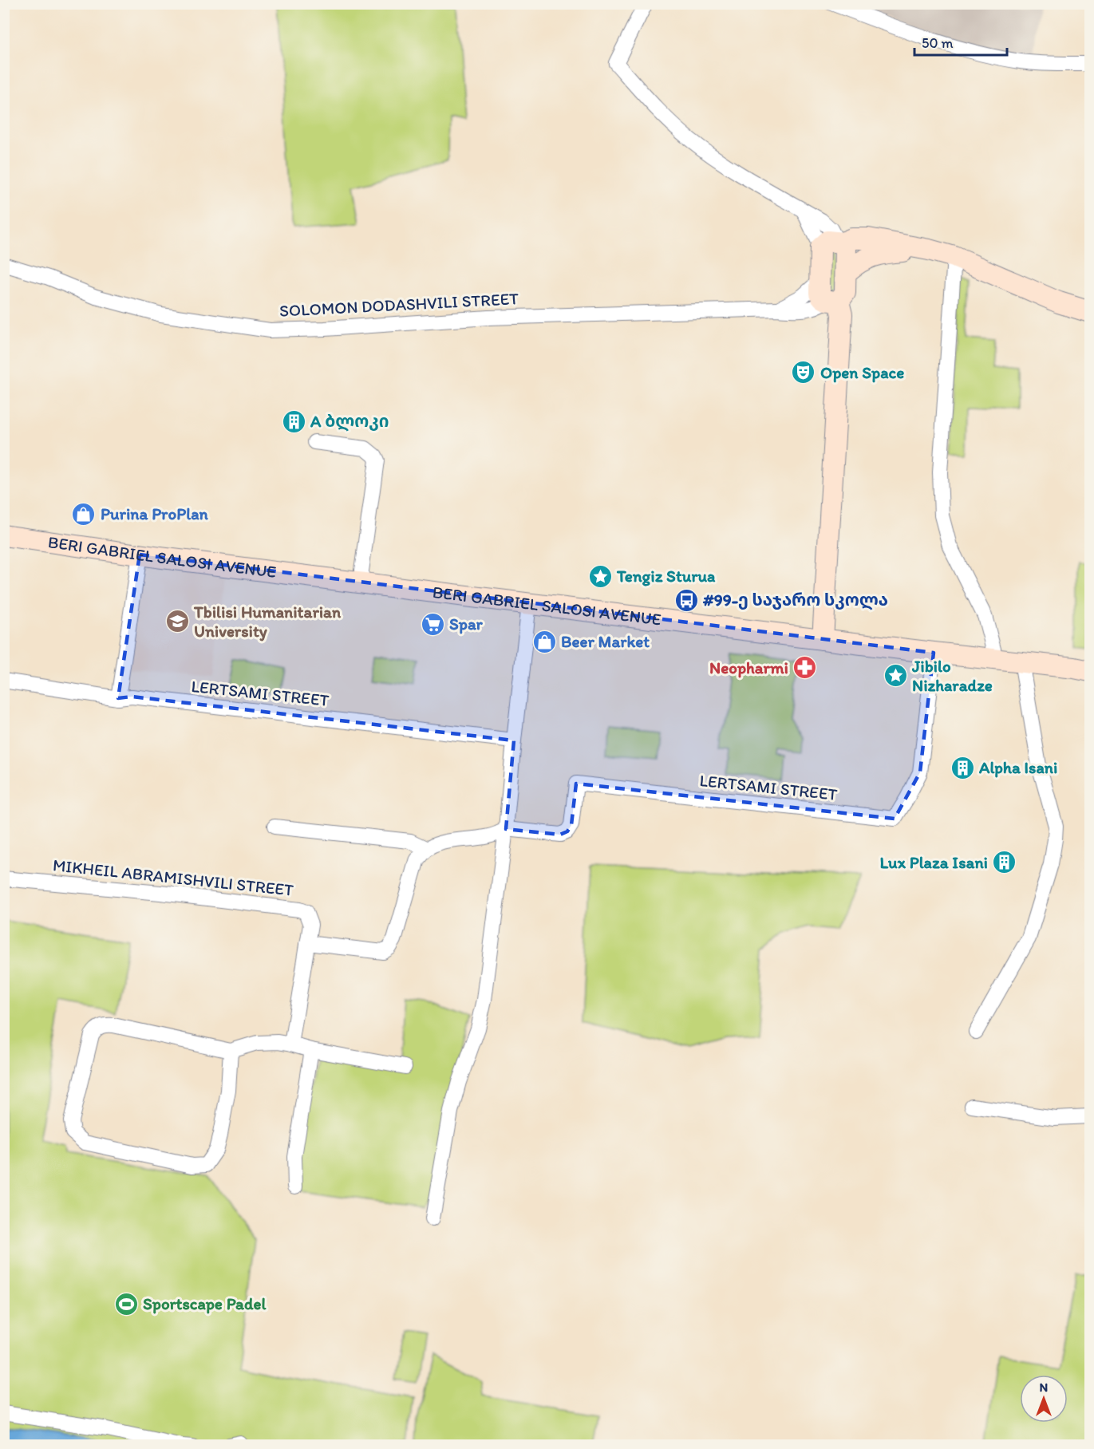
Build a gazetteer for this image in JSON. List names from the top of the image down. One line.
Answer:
{"streets":{"main road":["BERI GABRIEL SALOSI AVENUE"],"street":["SOLOMON DODASHVILI STREET","LERTSAMI STREET","MIKHEIL ABRAMISHVILI STREET"]},"crossings":[["BERI GABRIEL SALOSI AVENUE","LERTSAMI STREET"]],"places":{"theatre":["Open Space"],"building":["A ბლოკი","Alpha Isani","Lux Plaza Isani"],"shop":["Purina ProPlan","Beer Market"],"place":["Tengiz Sturua","Jibilo Nizharadze"],"bus stop":["#99-ე საჯარო სკოლა"],"school or university":["Tbilisi Humanitarian University"],"supermarket":["Spar"],"pharmacy":["Neopharmi"],"sports":["Sportscape Padel"]},"scale_bar":"50 m","north":"top"}
